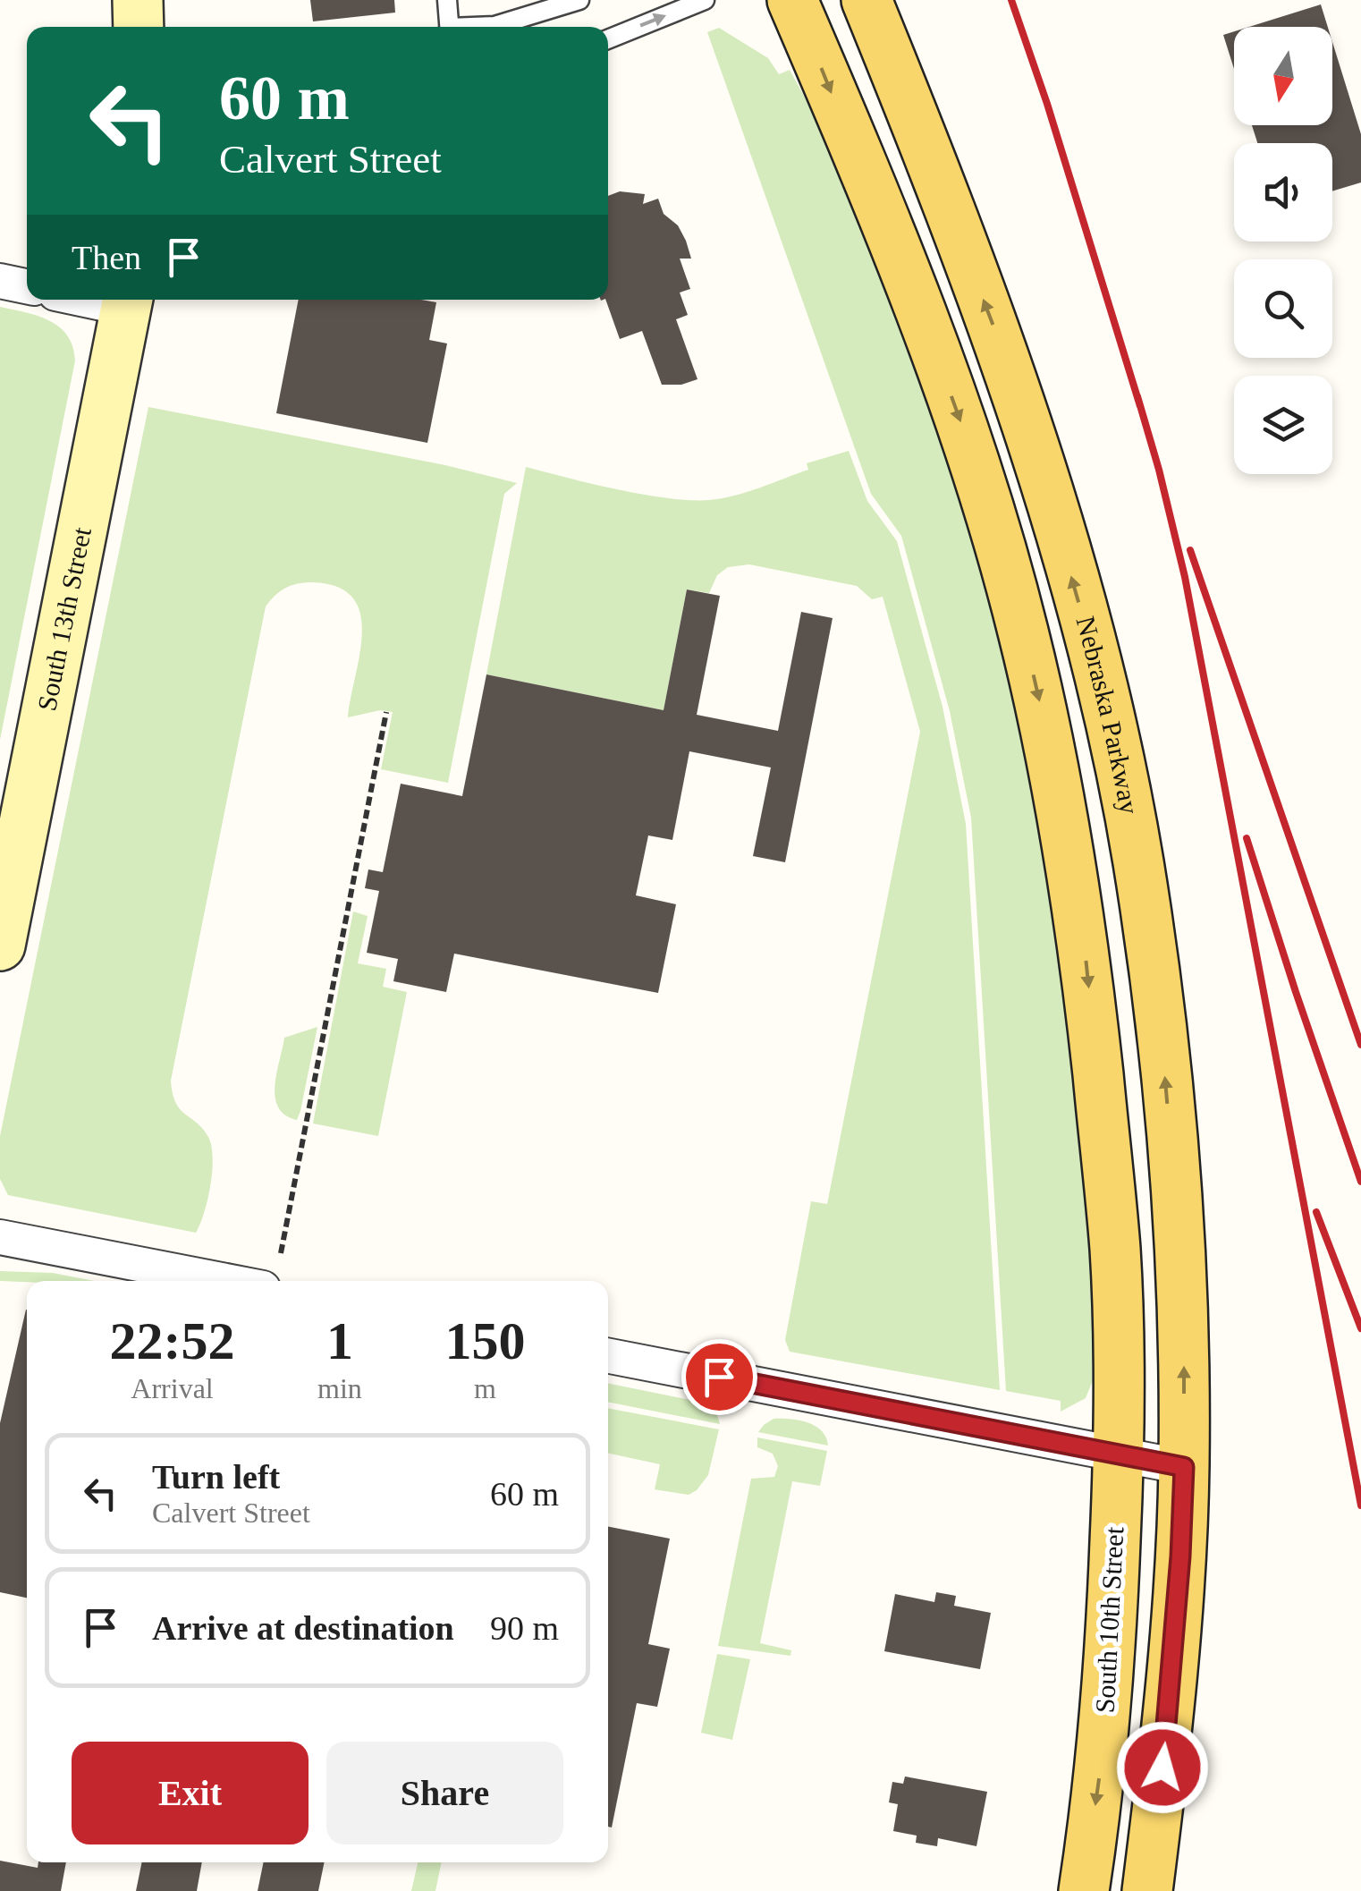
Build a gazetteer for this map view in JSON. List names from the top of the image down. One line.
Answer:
{"streets":{"main road":["South 13th Street","Nebraska Parkway","South 10th Street"]},"north":"bottom","page":{"turn":["60 m","Calvert Street"],"then":"Then","eta":["22:52","Arrival","1","min","150","m"],"list":[{"name":"Turn left","note":"Calvert Street","value":"60 m"},{"name":"Arrive at destination","value":"90 m"}],"buttons":["Exit","Share"]}}
